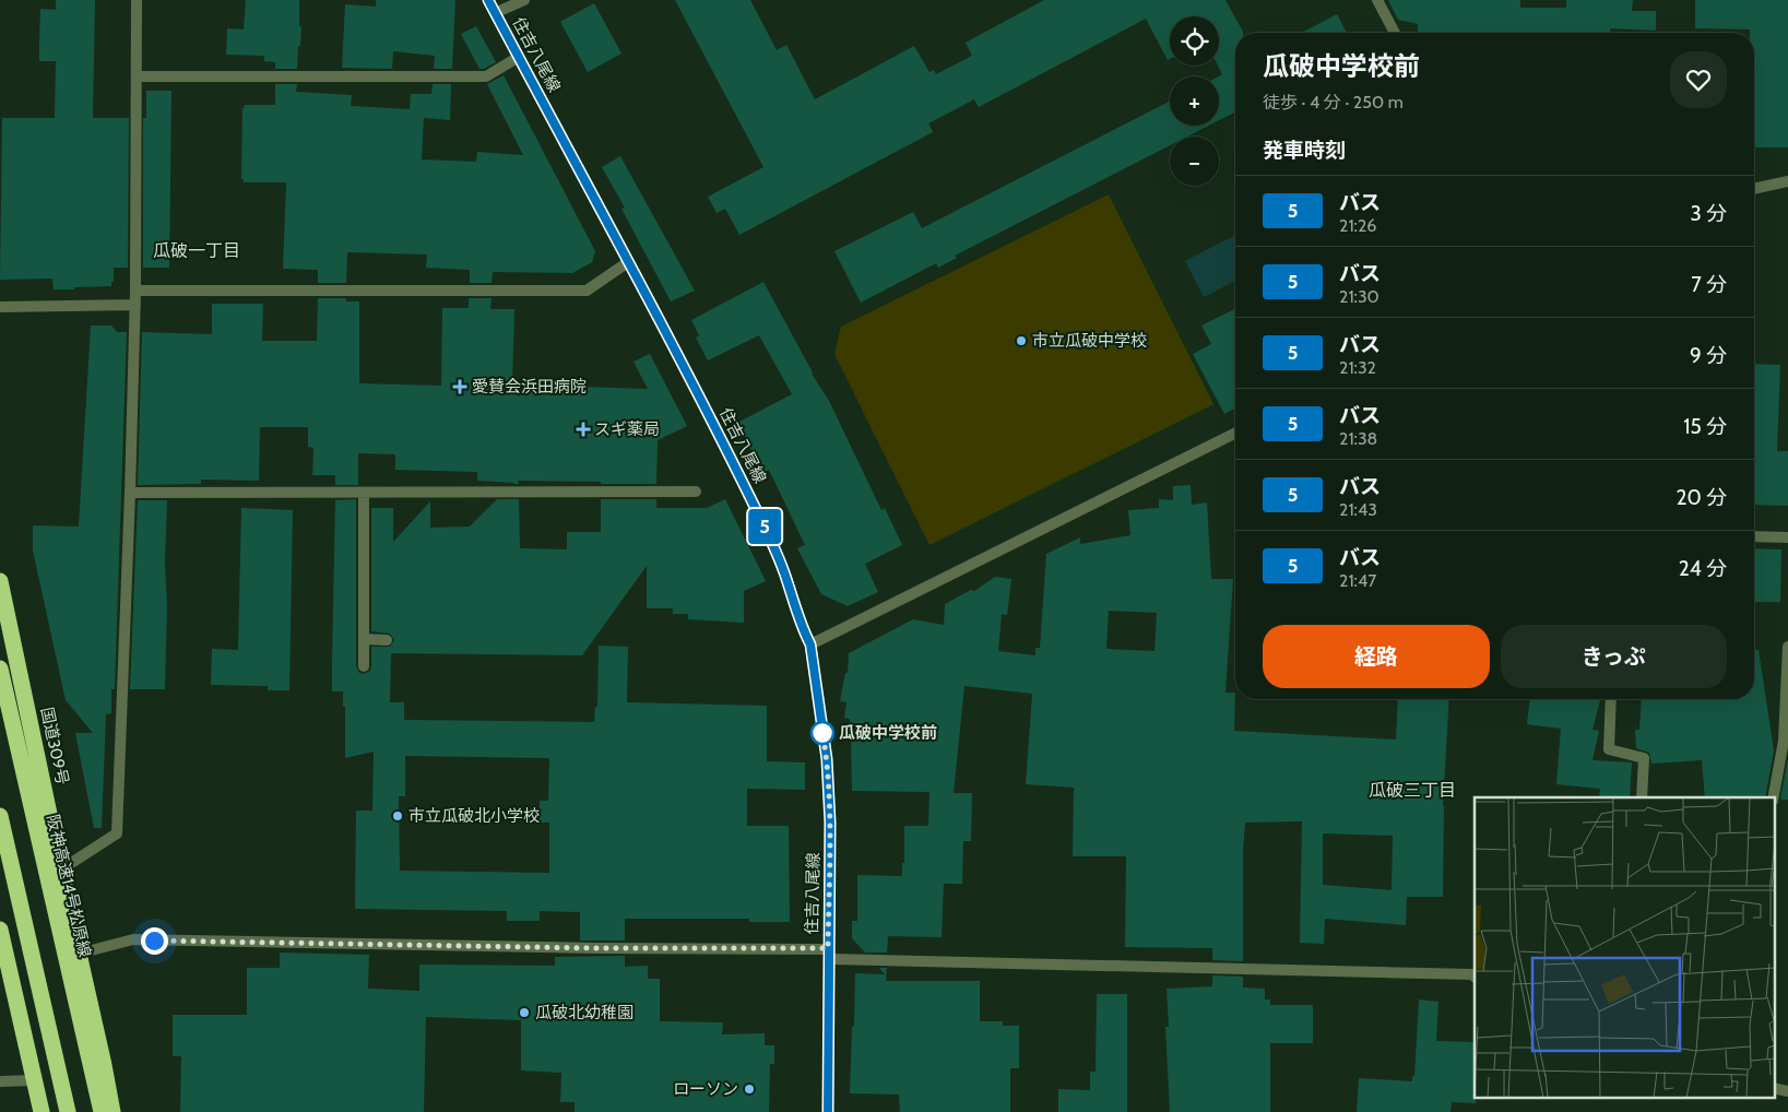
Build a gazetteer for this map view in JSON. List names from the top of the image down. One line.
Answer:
{"streets":{"highway":["国道309号","阪神高速14号松原線"],"main road":["住吉八尾線"]},"districts":["瓜破一丁目","瓜破三丁目"],"places":{"other":["市立瓜破中学校","瓜破中学校前","市立瓜破北小学校","瓜破北幼稚園","ローソン"],"health":["愛賛会浜田病院","スギ薬局"]},"lines":["bus line 5"],"page":{"on_map":"5","map_buttons":["+","−"],"heading":[["瓜破中学校前","徒歩 · 4 分 · 250 m"],"発車時刻"],"list":[{"mark":"5","name":"バス","note":"21:26","value":"3 分"},{"mark":"5","name":"バス","note":"21:30","value":"7 分"},{"mark":"5","name":"バス","note":"21:32","value":"9 分"},{"mark":"5","name":"バス","note":"21:38","value":"15 分"},{"mark":"5","name":"バス","note":"21:43","value":"20 分"},{"mark":"5","name":"バス","note":"21:47","value":"24 分"}],"buttons":["経路","きっぷ"]}}
